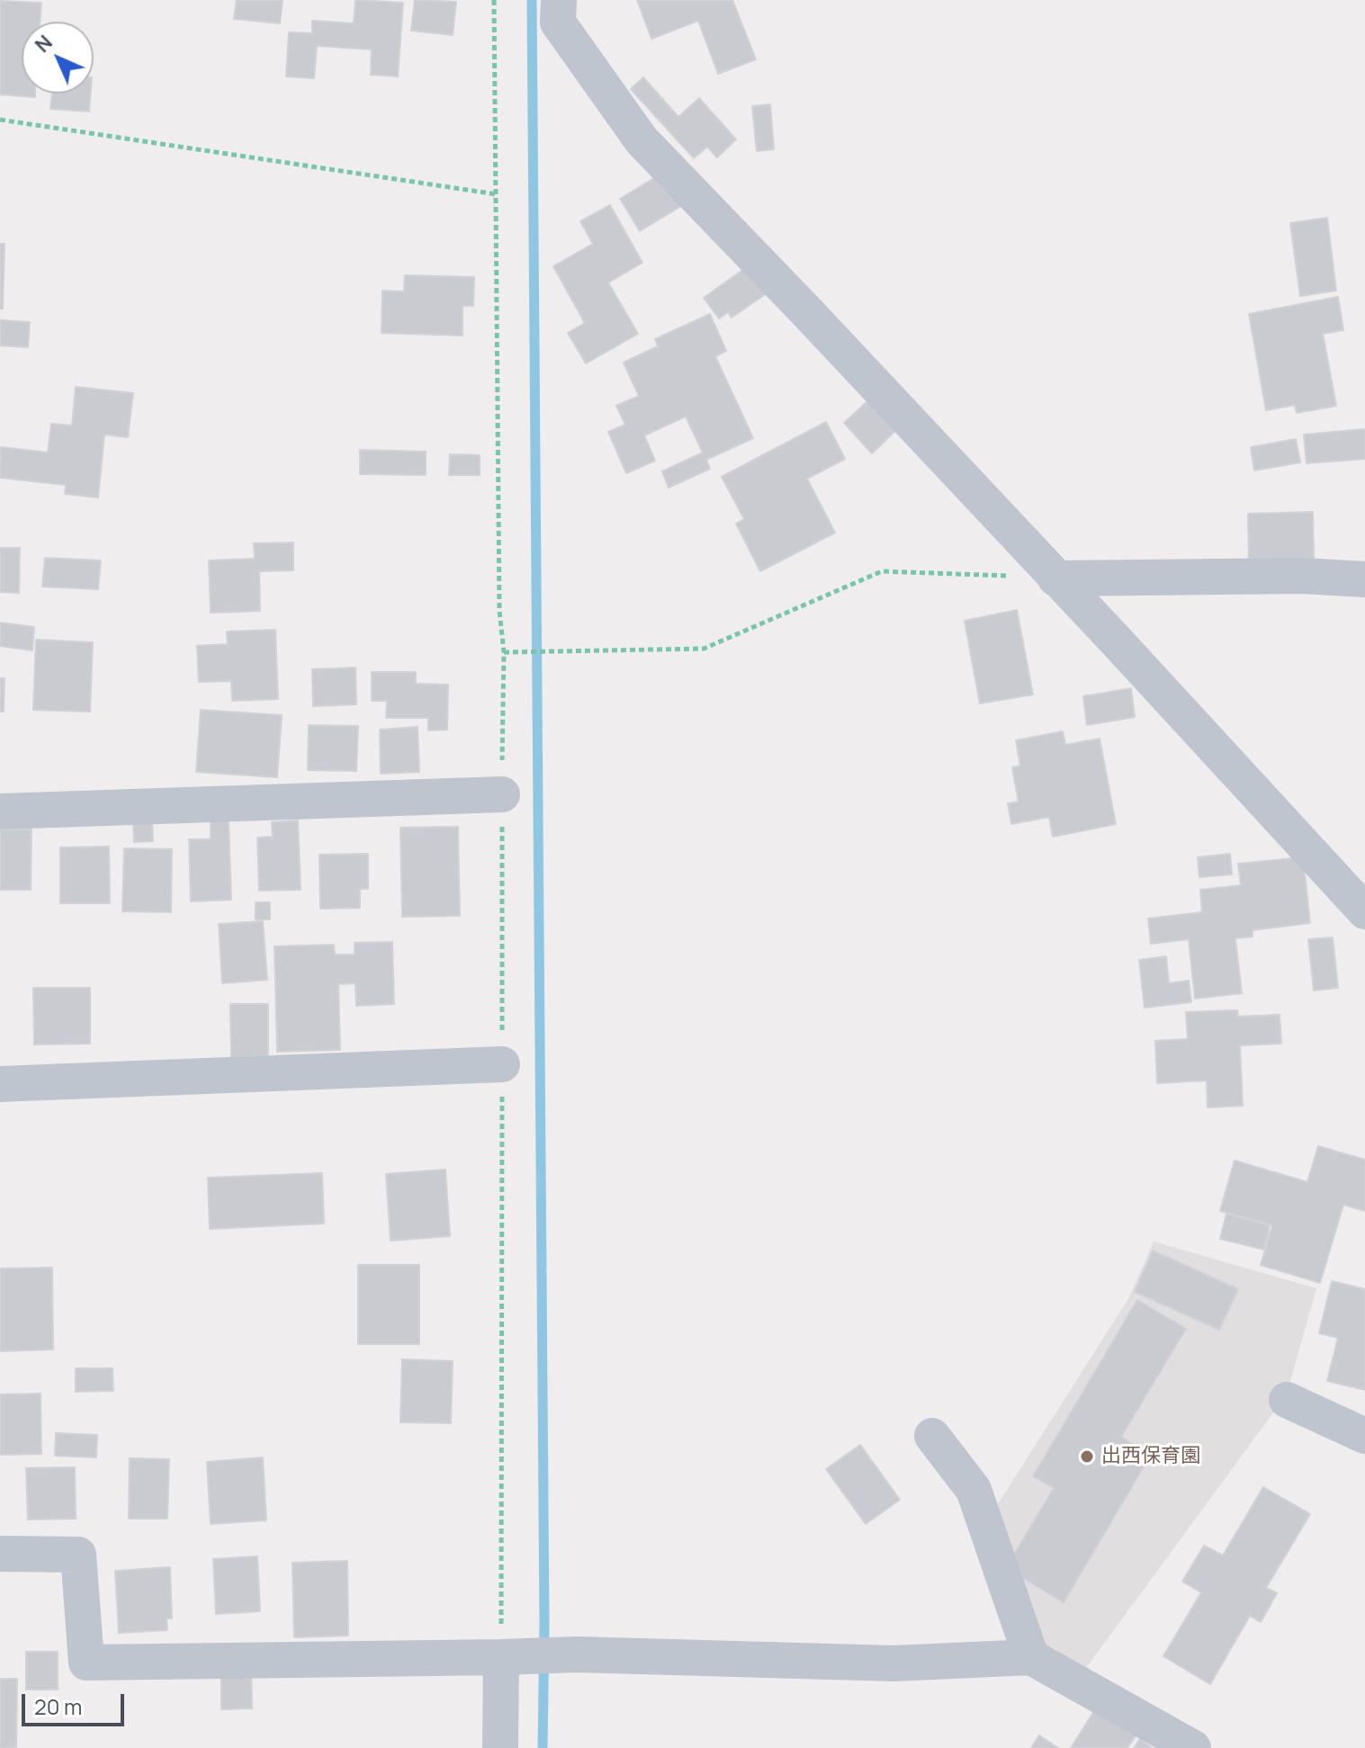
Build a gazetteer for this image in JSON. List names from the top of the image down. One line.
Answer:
{"places":["出西保育園"],"scale_bar":"20 m","north":"top left"}
